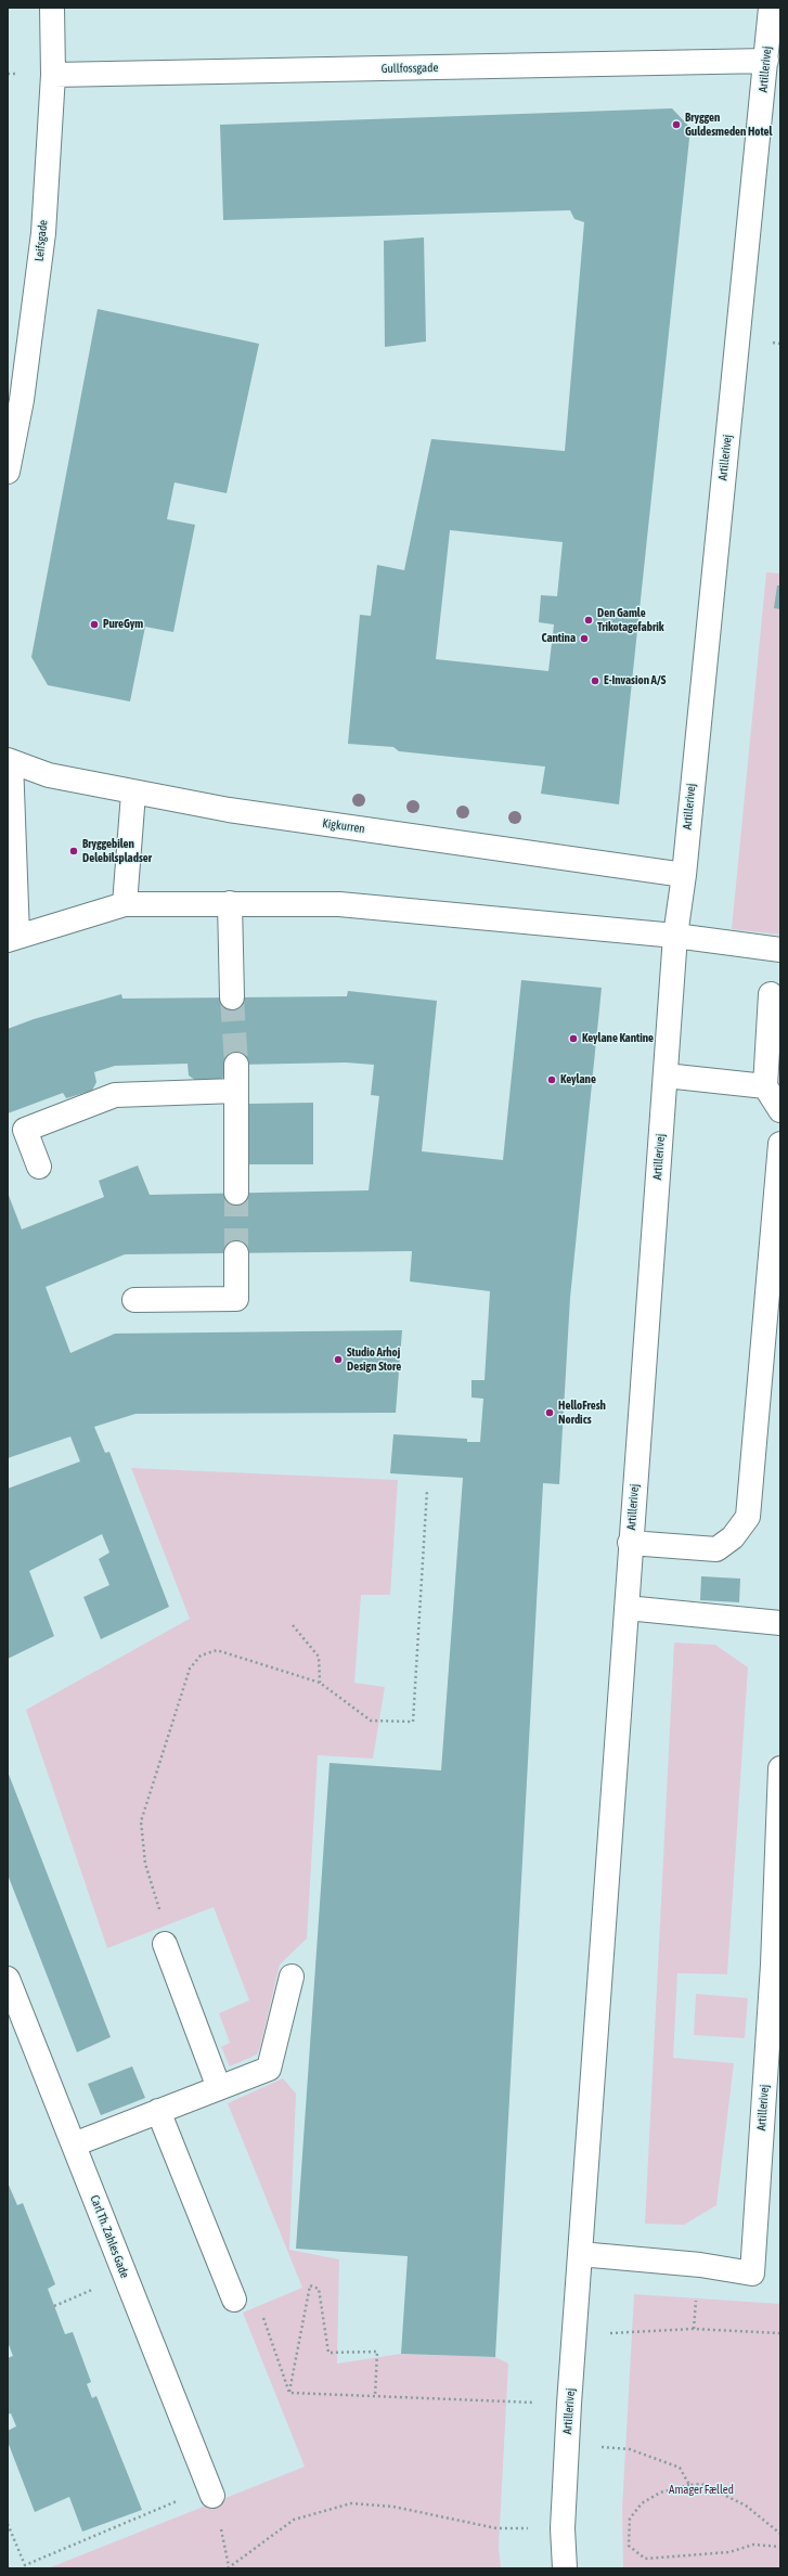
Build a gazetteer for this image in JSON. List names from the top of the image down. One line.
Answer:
{"streets":{"street":["Gullfossgade","Artillerivej","Leifsgade","Kigkurren","Carl Th. Zahles Gade"]},"crossings":[["Gullfossgade","Artillerivej"],["Gullfossgade","Leifsgade"],["Artillerivej","Kigkurren"]],"parks":["Amager Fælled"],"places":["Bryggen Guldesmeden Hotel","Den Gamle Trikotagefabrik","PureGym","Cantina","E-Invasion A/S","Bryggebilen Delebilspladser","Keylane Kantine","Keylane","Studio Arhoj Design Store","HelloFresh Nordics"]}
